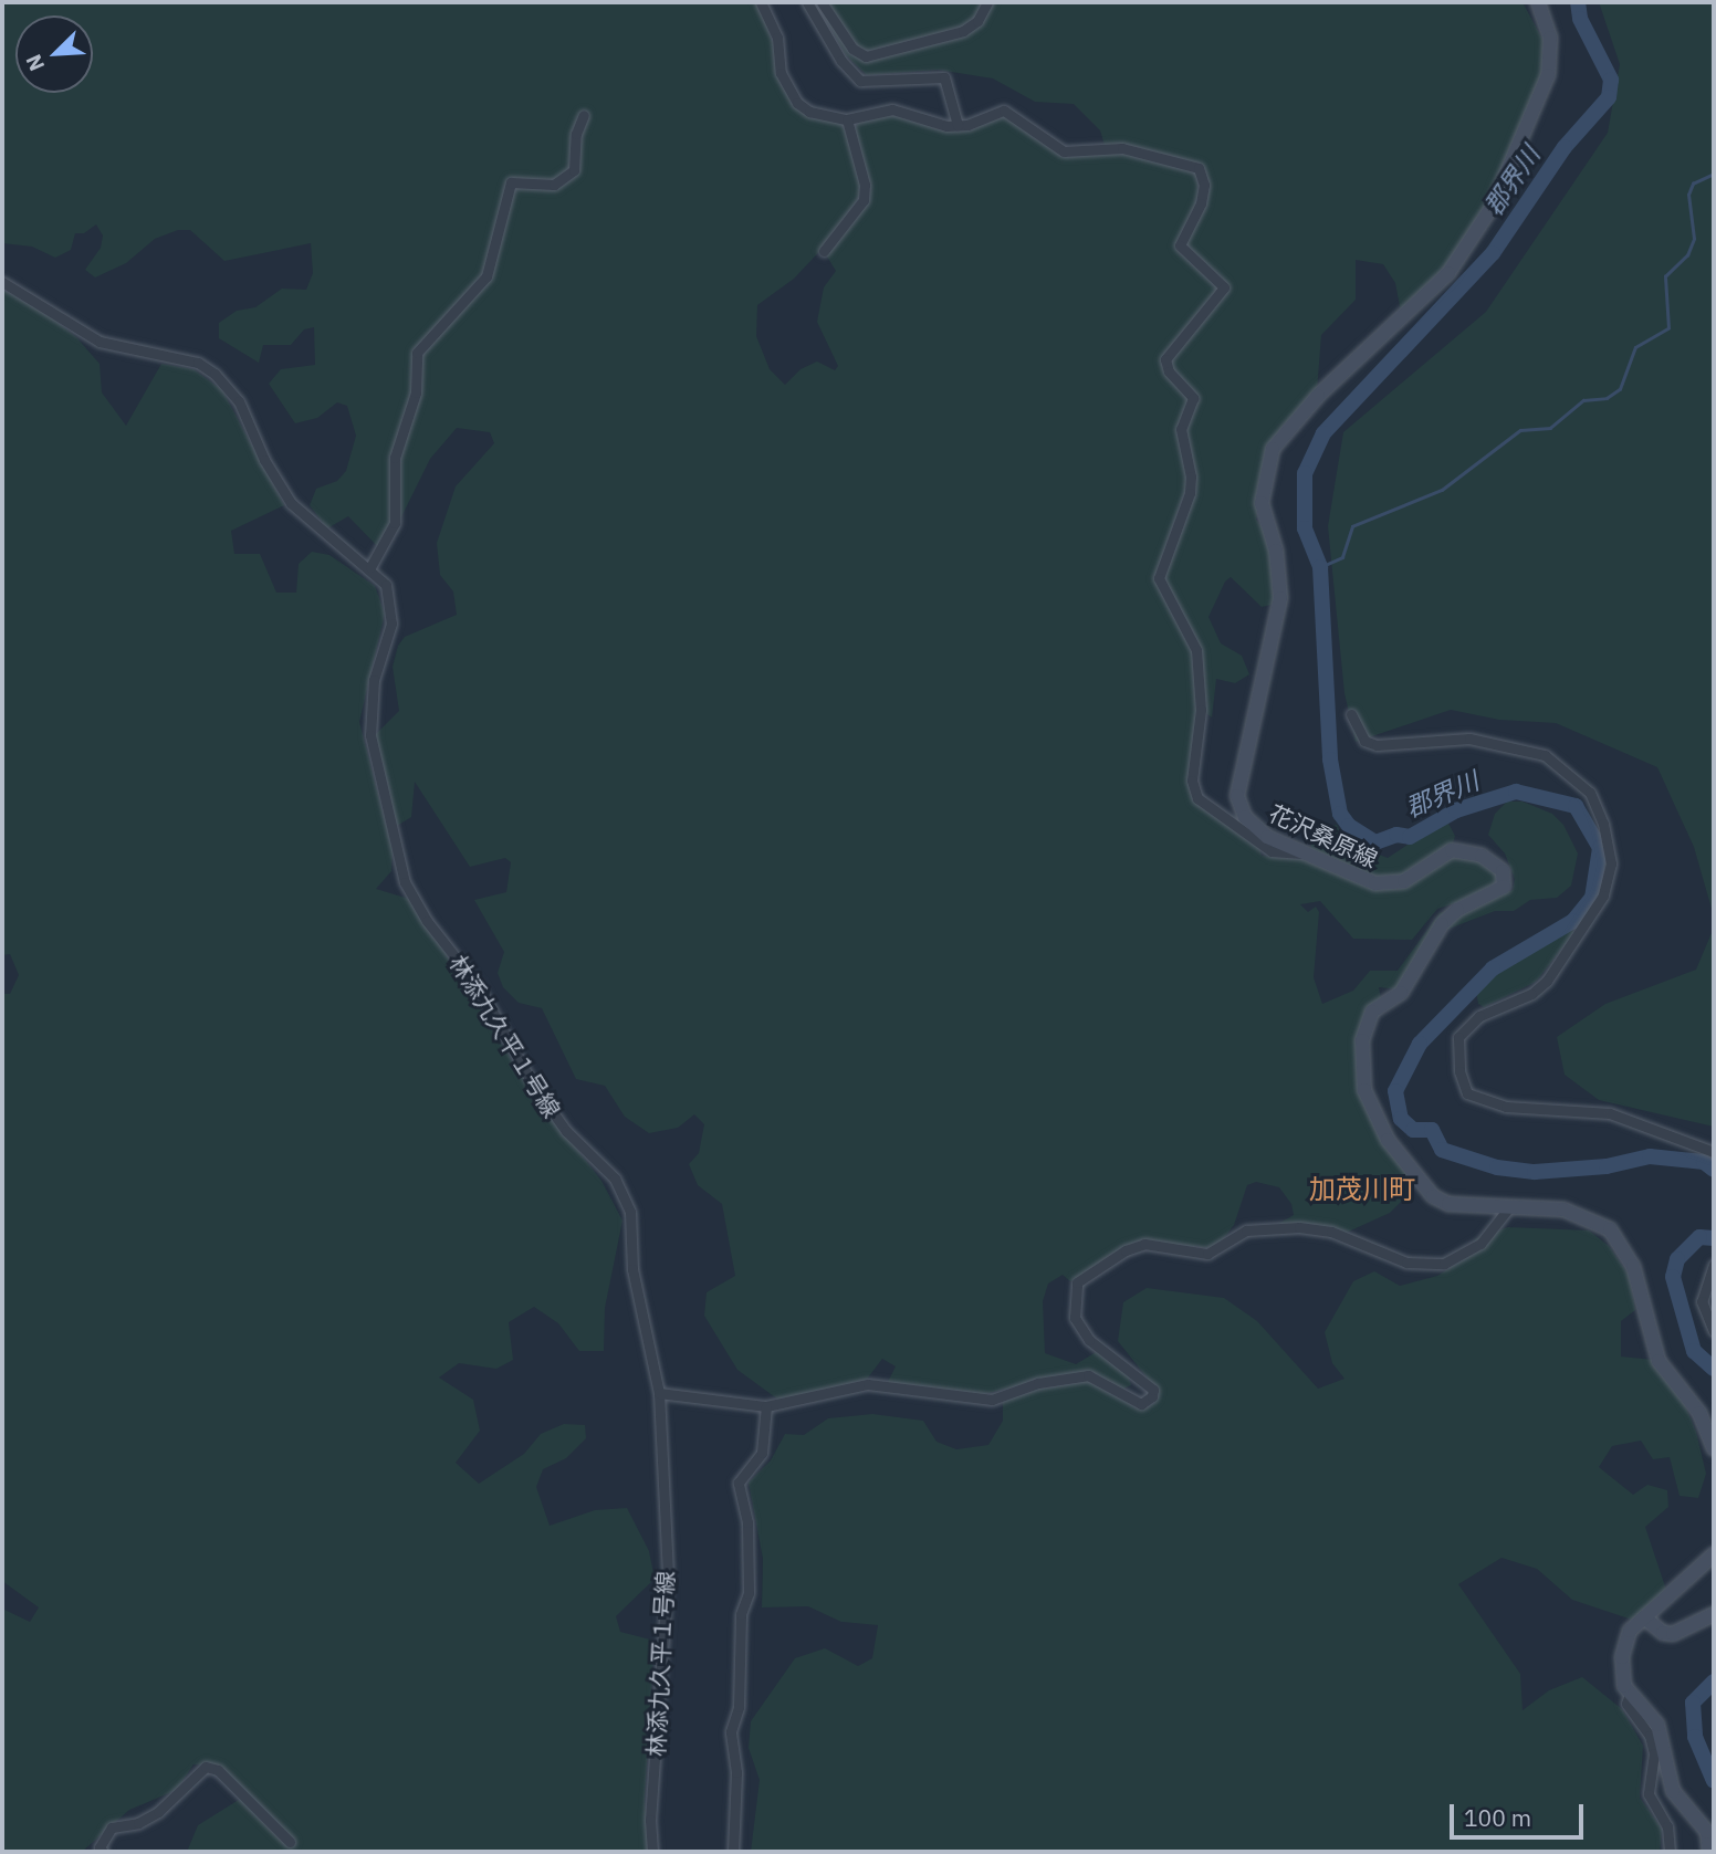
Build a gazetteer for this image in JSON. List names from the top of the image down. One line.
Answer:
{"streets":{"main road":["花沢桑原線"],"street":["林添九久平１号線"]},"districts":["加茂川町"],"water":["郡界川"],"scale_bar":"100 m","north":"bottom left"}
